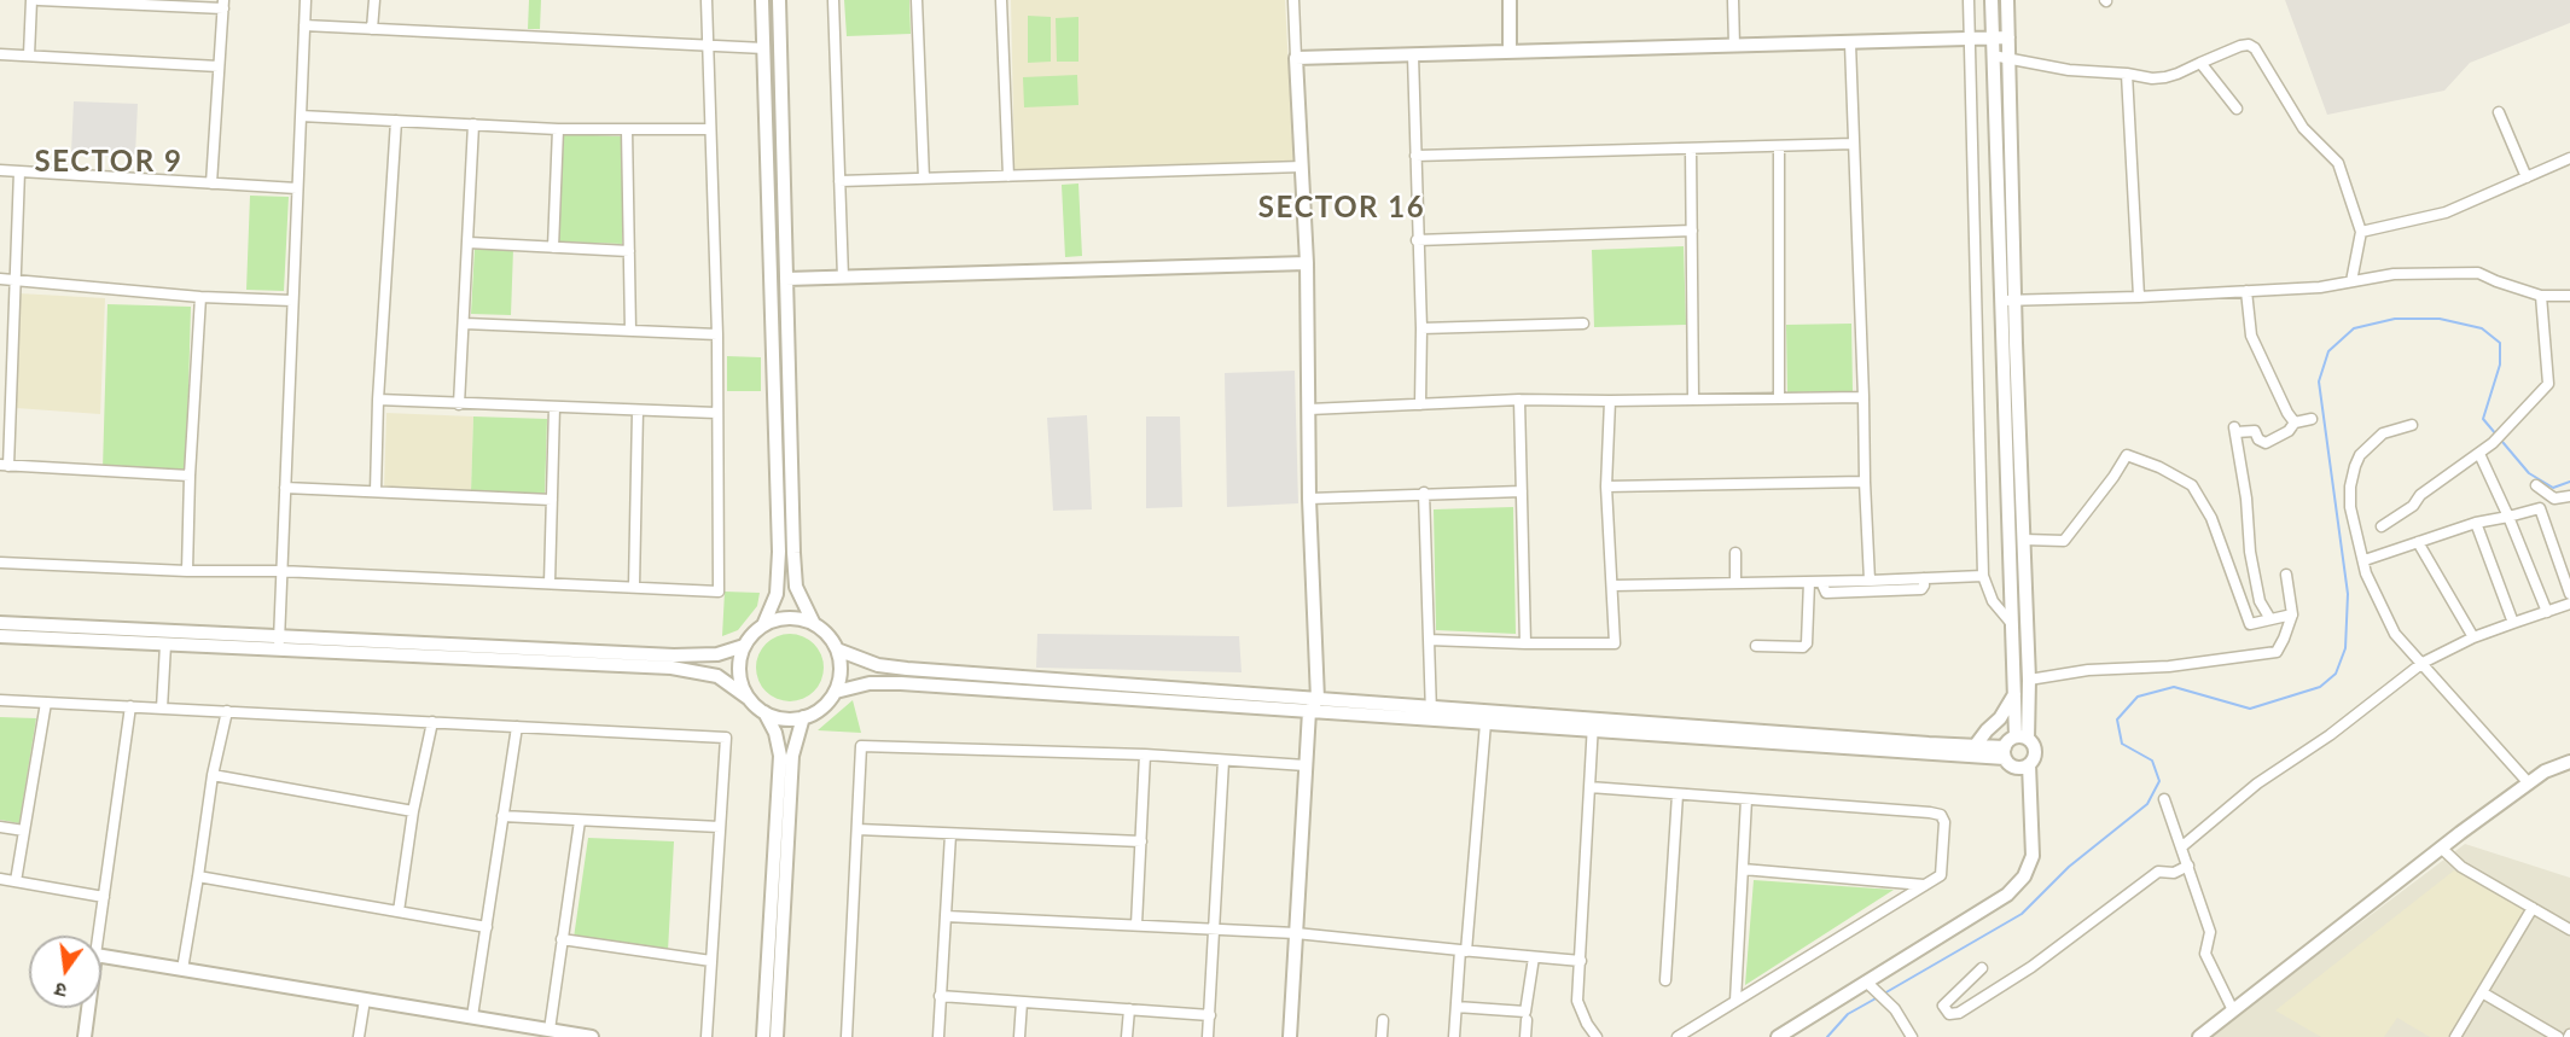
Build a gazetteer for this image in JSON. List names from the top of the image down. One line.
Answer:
{"districts":["SECTOR 9","SECTOR 16"],"north":"bottom"}
